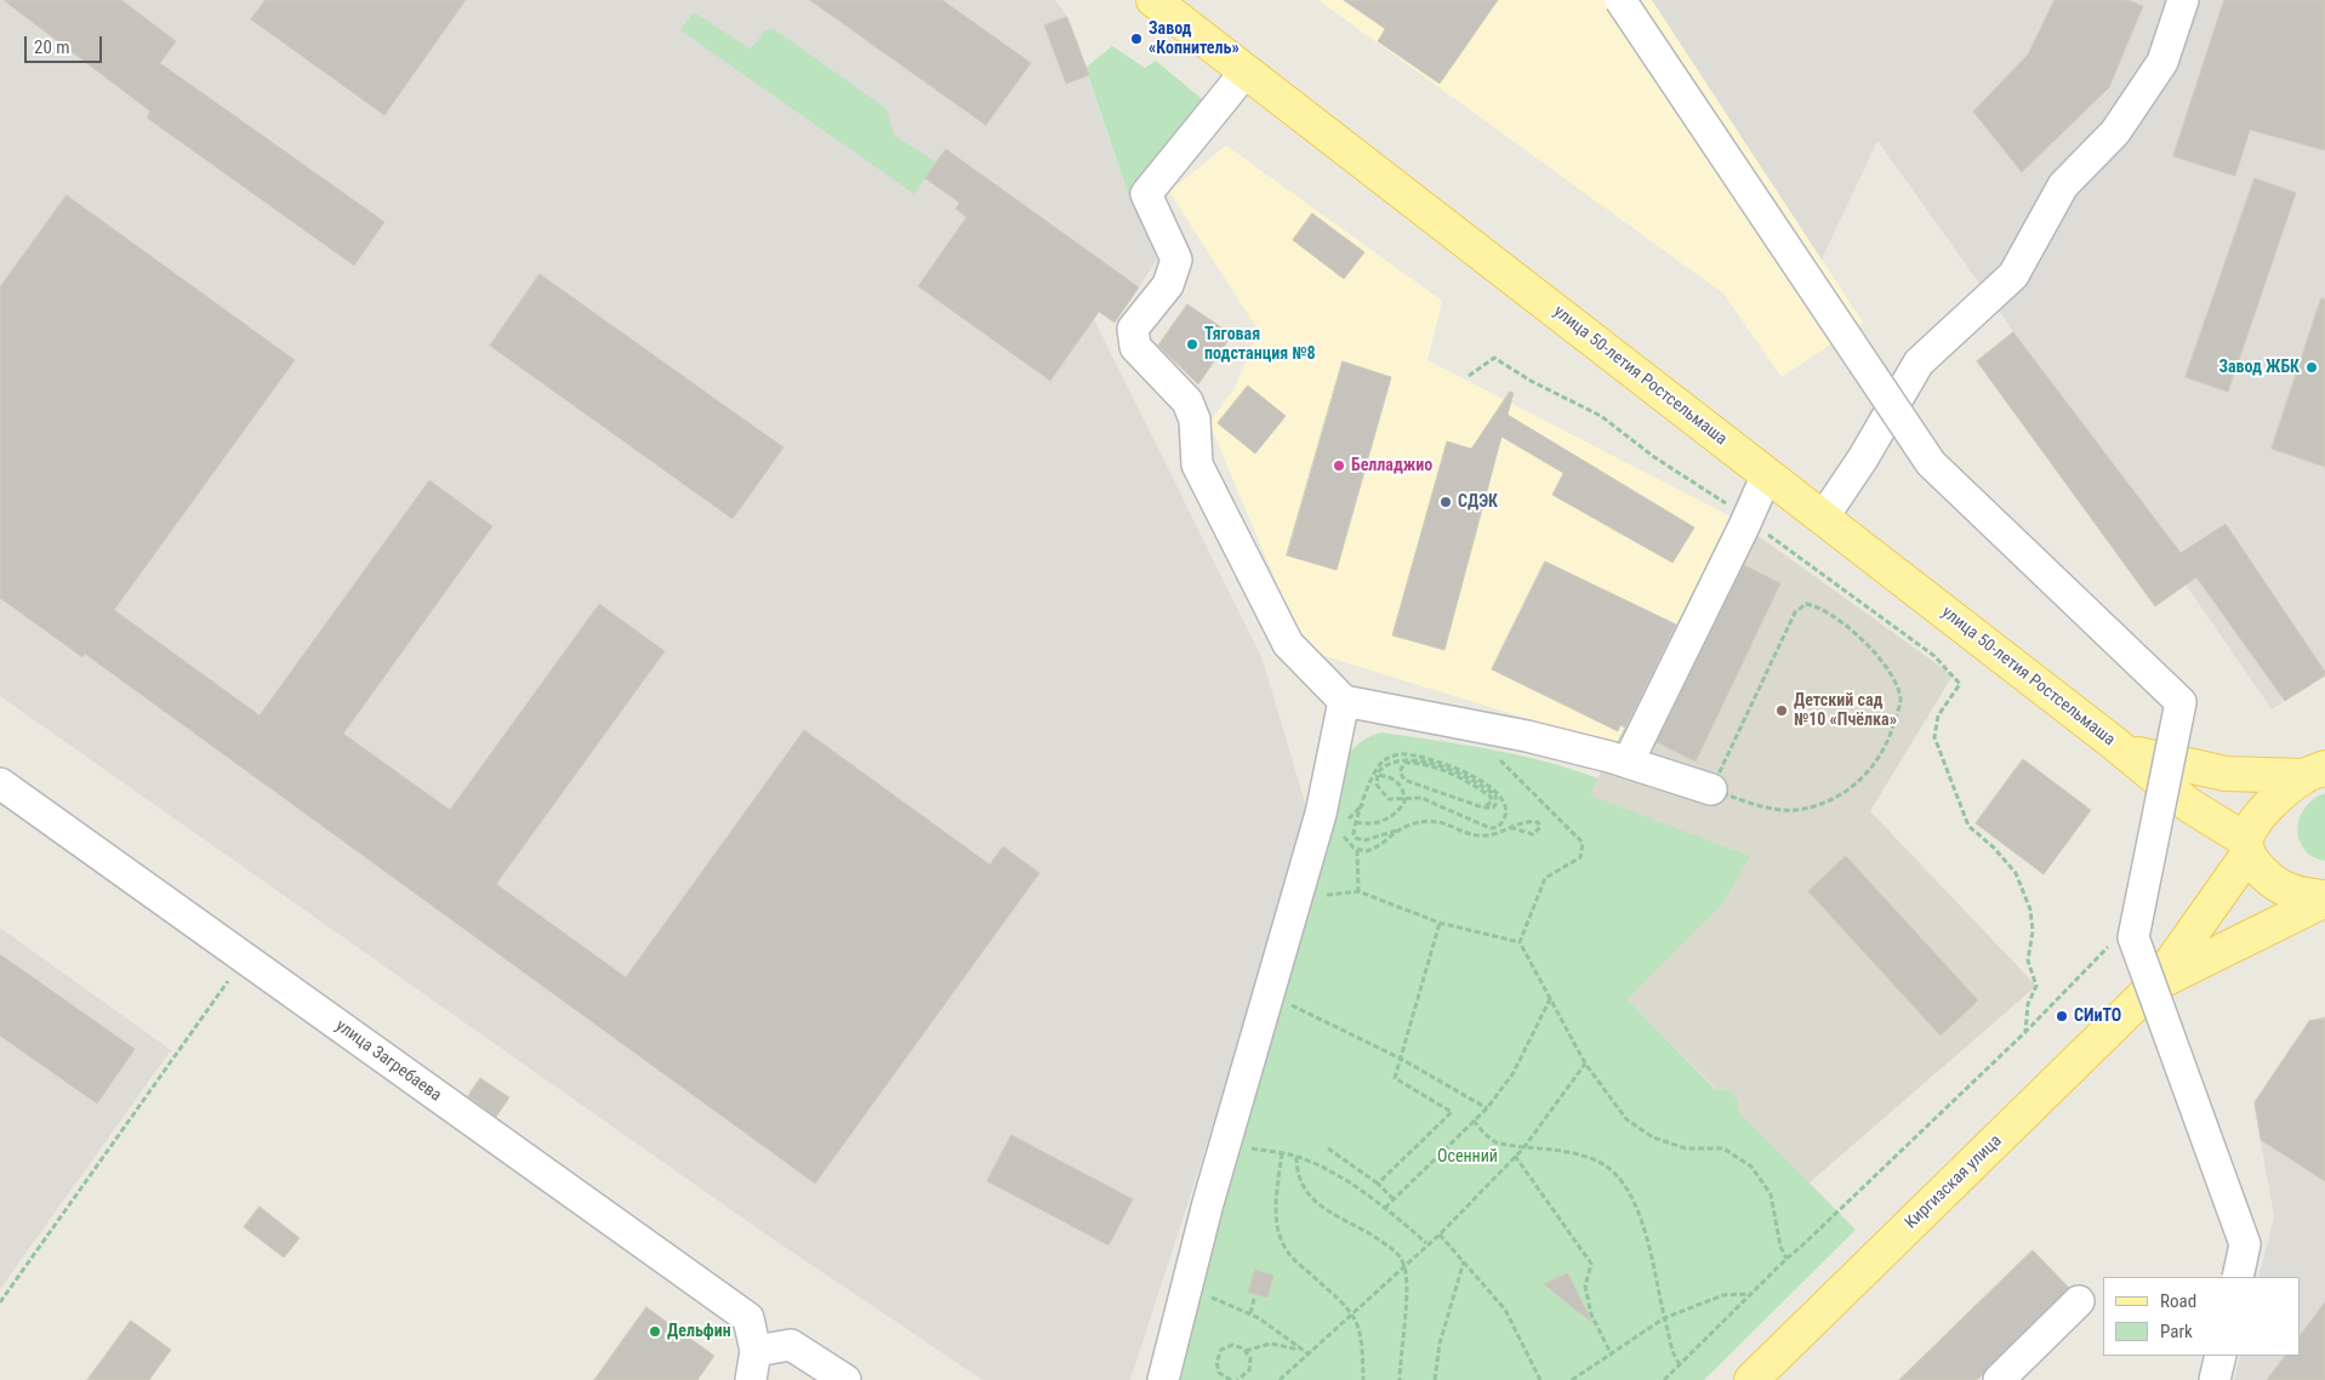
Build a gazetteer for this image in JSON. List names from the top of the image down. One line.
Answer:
{"streets":{"main road":["улица 50-летия Ростсельмаша","Киргизская улица"],"street":["улица Загребаева"]},"parks":["Осенний"],"places":["Завод «Копнитель»","Тяговая подстанция №8","Завод ЖБК","Белладжио","СДЭК","Детский сад №10 «Пчёлка»","СИиТО","Дельфин"],"legend":["Road","Park"],"scale_bar":"20 m"}
